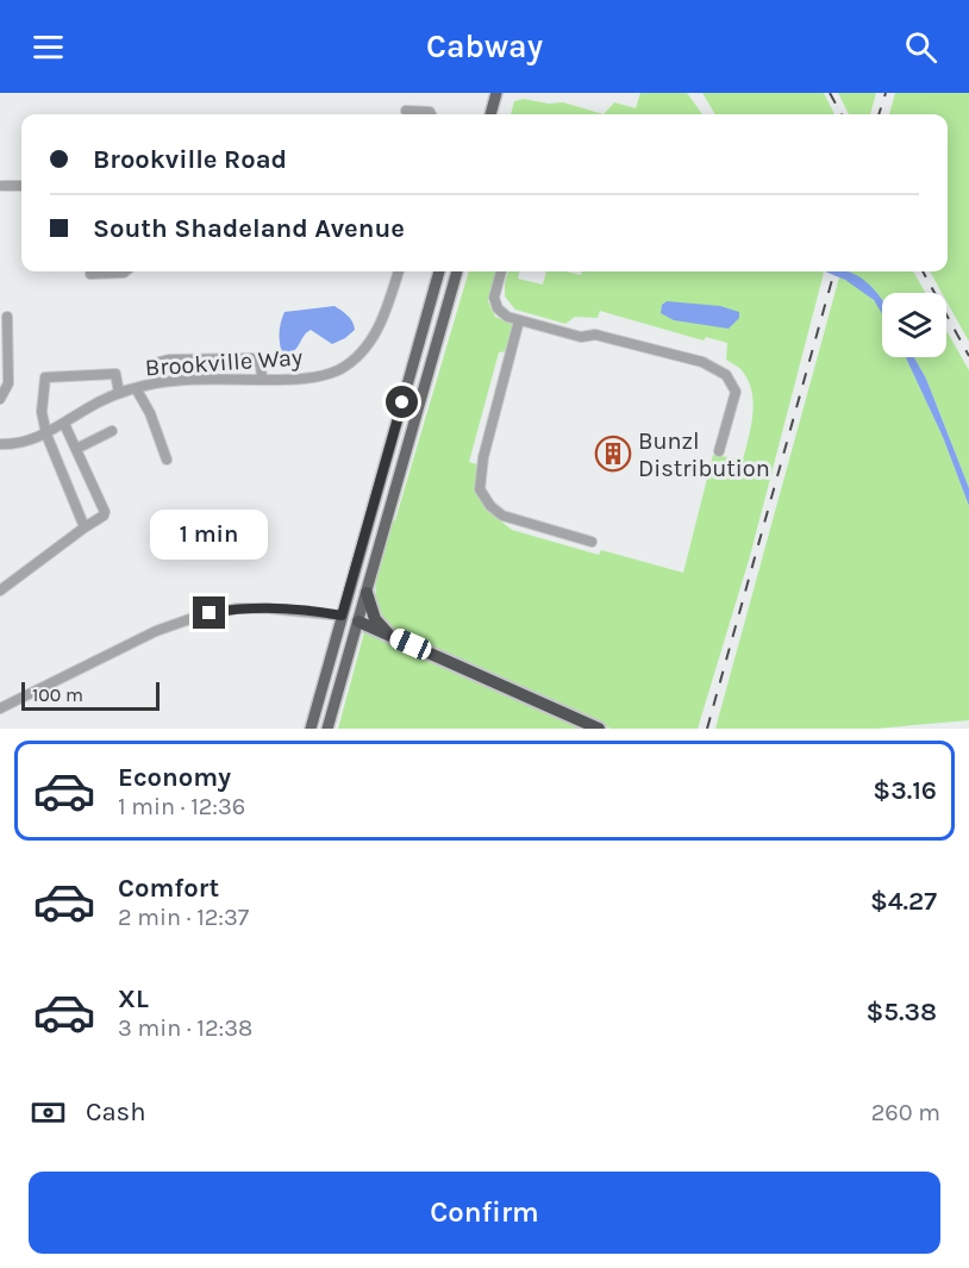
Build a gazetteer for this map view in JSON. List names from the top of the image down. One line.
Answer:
{"streets":{"street":["Brookville Way"]},"places":{"building":["Bunzl Distribution"]},"scale_bar":"100 m","page":{"header":"Cabway","banner":["Brookville Road","South Shadeland Avenue"],"bubble":"1 min","scale":"100 m","list":[{"name":"Economy","note":"1 min · 12:36","value":"$3.16"},{"name":"Comfort","note":"2 min · 12:37","value":"$4.27"},{"name":"XL","note":"3 min · 12:38","value":"$5.38"}],"pay":["Cash","260 m"],"buttons":"Confirm"}}
